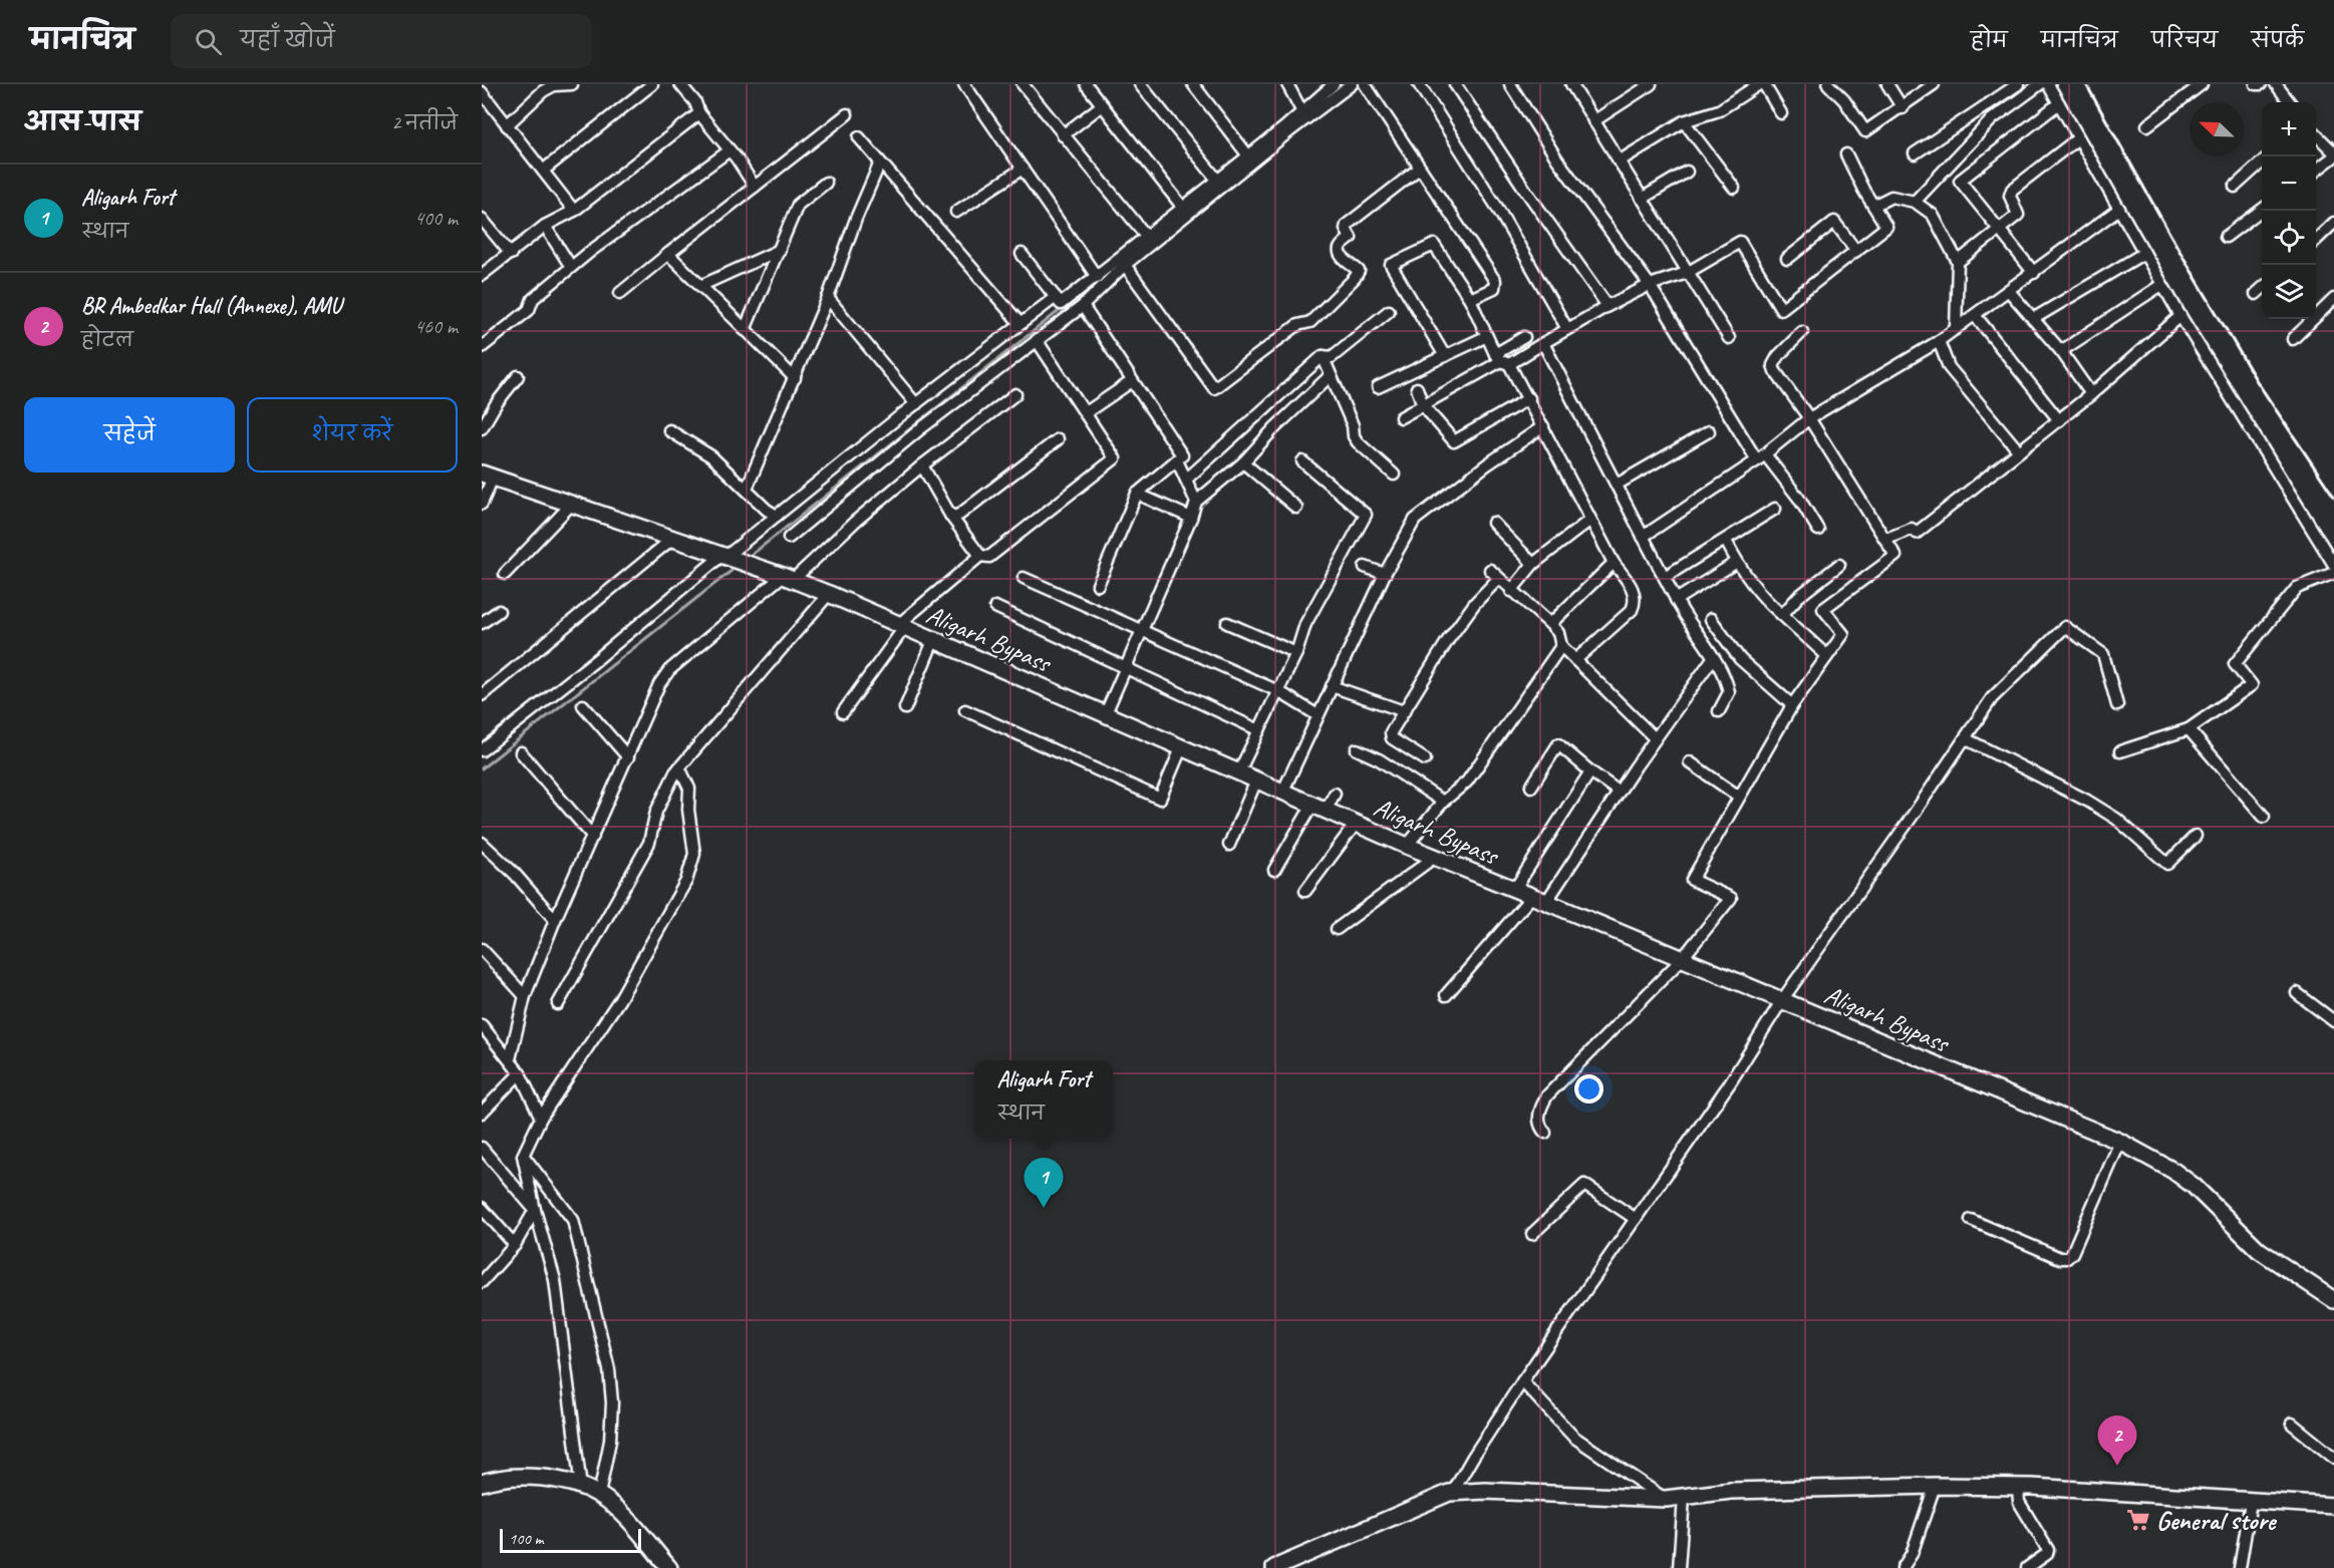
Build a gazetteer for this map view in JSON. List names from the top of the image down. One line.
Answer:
{"streets":{"main road":["Aligarh Bypass"]},"places":{"supermarket":["General store"]},"scale_bar":"100 m","north":"top left","page":{"header":"मानचित्र","search":"यहाँ खोजें","nav":["होम","मानचित्र","परिचय","संपर्क"],"heading":["आस-पास","2 नतीजे"],"map_buttons":["+","−"],"list":[{"mark":"1","name":"Aligarh Fort","note":"स्थान","value":"400 m"},{"mark":"2","name":"BR Ambedkar Hall (Annexe), AMU","note":"होटल","value":"460 m"}],"buttons":["सहेजें","शेयर करें"],"popup":["Aligarh Fort","स्थान"],"pins":["1","2"],"scale":"100 m"}}
